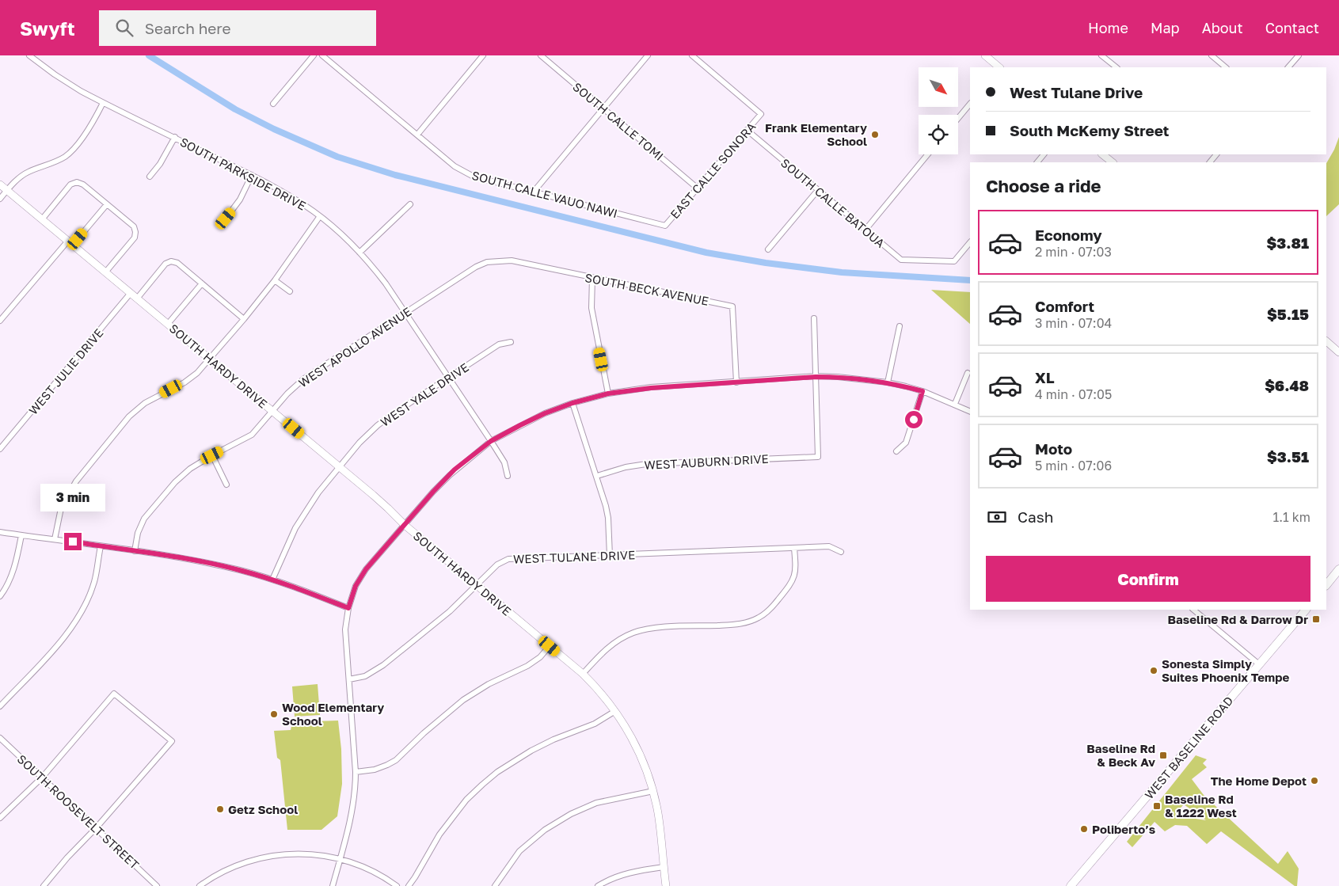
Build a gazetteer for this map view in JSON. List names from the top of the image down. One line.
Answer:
{"streets":{"main road":["WEST BASELINE ROAD"],"street":["SOUTH CALLE TOMI","EAST CALLE SONORA","SOUTH PARKSIDE DRIVE","SOUTH CALLE VAUO NAWI","SOUTH CALLE BATOUA","SOUTH BECK AVENUE","WEST APOLLO AVENUE","SOUTH HARDY DRIVE","WEST JULIE DRIVE","WEST YALE DRIVE","WEST AUBURN DRIVE","WEST TULANE DRIVE","SOUTH ROOSEVELT STREET"]},"crossings":[["SOUTH CALLE TOMI","EAST CALLE SONORA"],["EAST CALLE SONORA","SOUTH CALLE VAUO NAWI"],["EAST CALLE SONORA","SOUTH CALLE BATOUA"],["SOUTH PARKSIDE DRIVE","WEST APOLLO AVENUE"],["SOUTH PARKSIDE DRIVE","WEST YALE DRIVE"],["SOUTH BECK AVENUE","WEST APOLLO AVENUE"],["WEST APOLLO AVENUE","SOUTH HARDY DRIVE"],["SOUTH HARDY DRIVE","WEST JULIE DRIVE"],["SOUTH HARDY DRIVE","WEST YALE DRIVE"],["SOUTH HARDY DRIVE","WEST TULANE DRIVE"]],"places":{"other":["Frank Elementary School","Sonesta Simply Suites Phoenix Tempe","Wood Elementary School","The Home Depot","Getz School","Poliberto’s"],"transit":["Baseline Rd & Darrow Dr","Baseline Rd & Beck Av","Baseline Rd & 1222 West"]},"north":"bottom right","page":{"header":"Swyft","search":"Search here","nav":["Home","Map","About","Contact"],"banner":["West Tulane Drive","South McKemy Street"],"heading":"Choose a ride","list":[{"name":"Economy","note":"2 min · 07:03","value":"$3.81"},{"name":"Comfort","note":"3 min · 07:04","value":"$5.15"},{"name":"XL","note":"4 min · 07:05","value":"$6.48"},{"name":"Moto","note":"5 min · 07:06","value":"$3.51"}],"bubble":"3 min","pay":["Cash","1.1 km"],"buttons":"Confirm"}}
